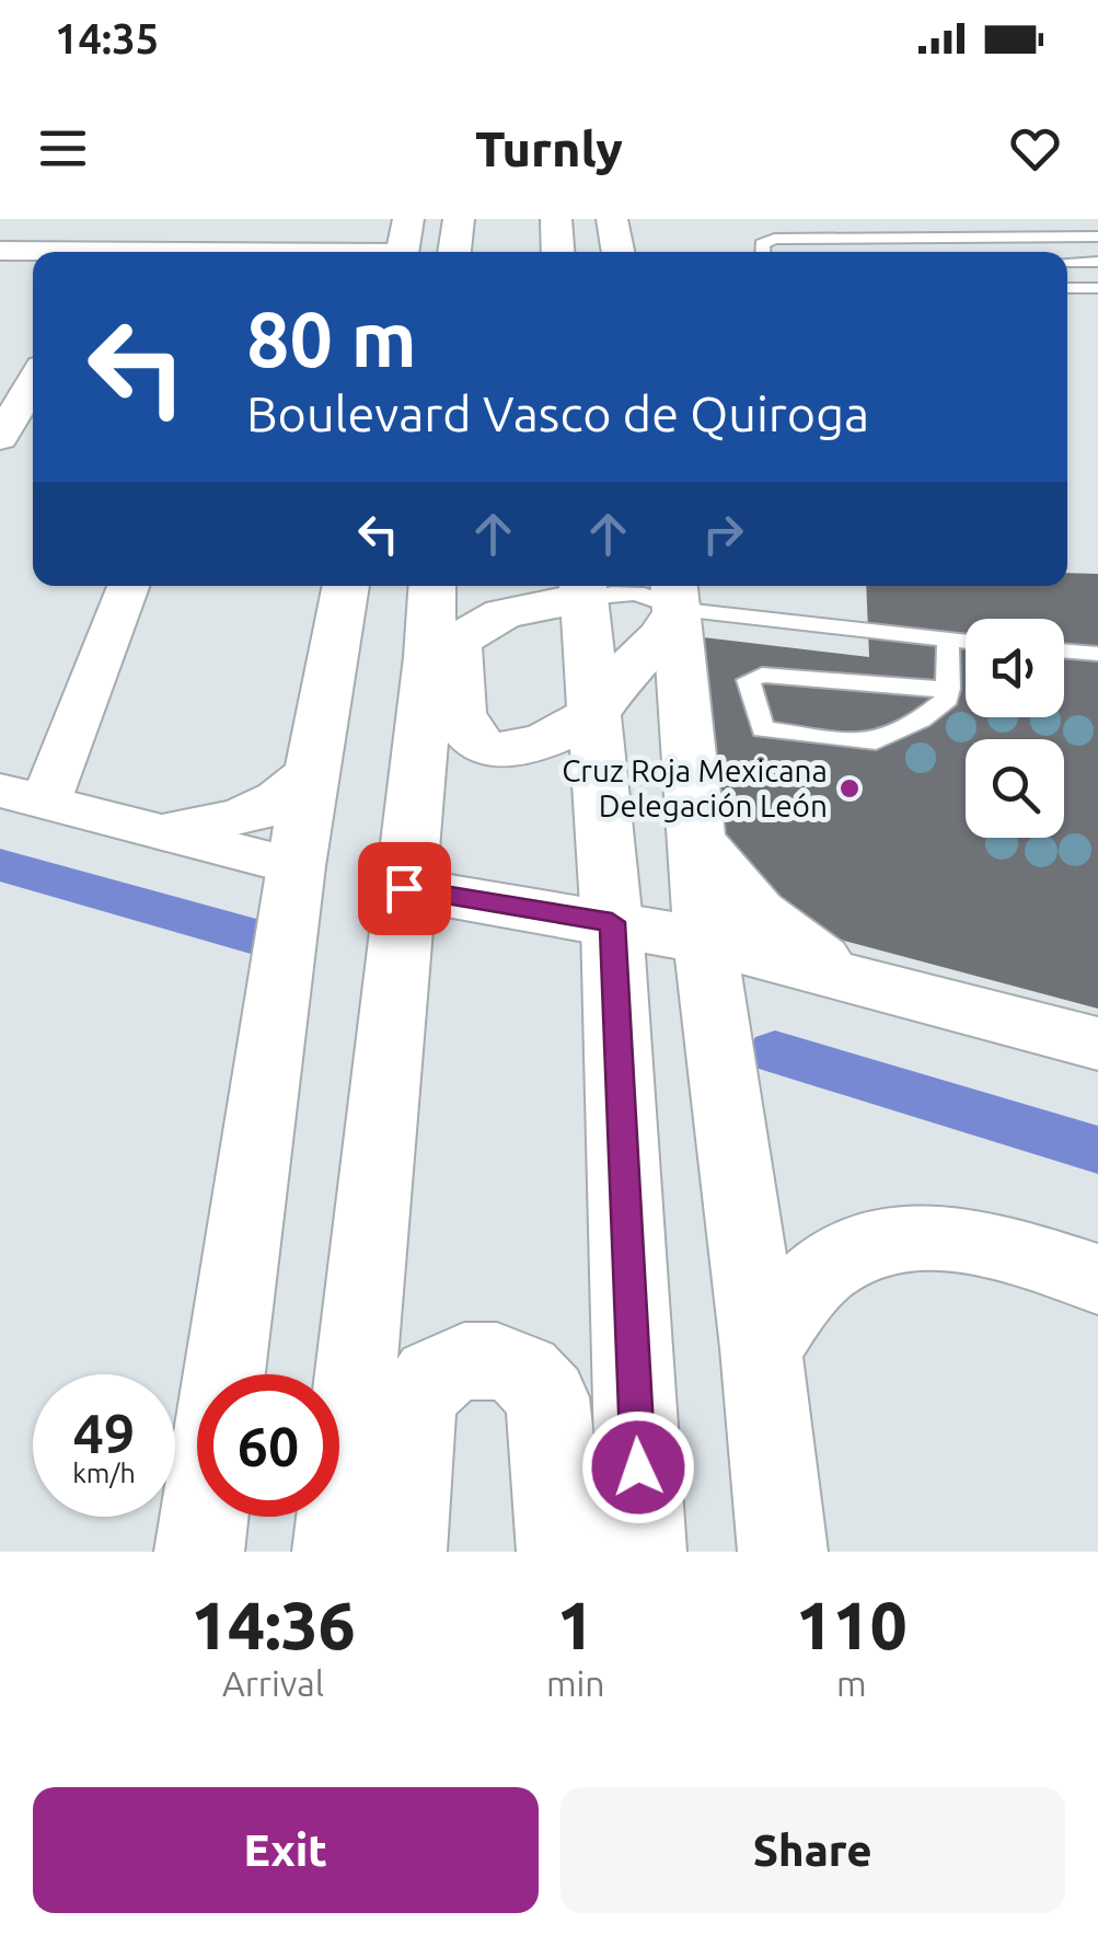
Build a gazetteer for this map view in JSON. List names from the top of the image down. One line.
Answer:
{"places":["Cruz Roja Mexicana Delegación León"],"page":{"status":"14:35","header":"Turnly","turn":["80 m","Boulevard Vasco de Quiroga"],"speed":"49 km/h","limit":"60","eta":["14:36","Arrival","1","min","110","m"],"buttons":["Exit","Share"]}}
